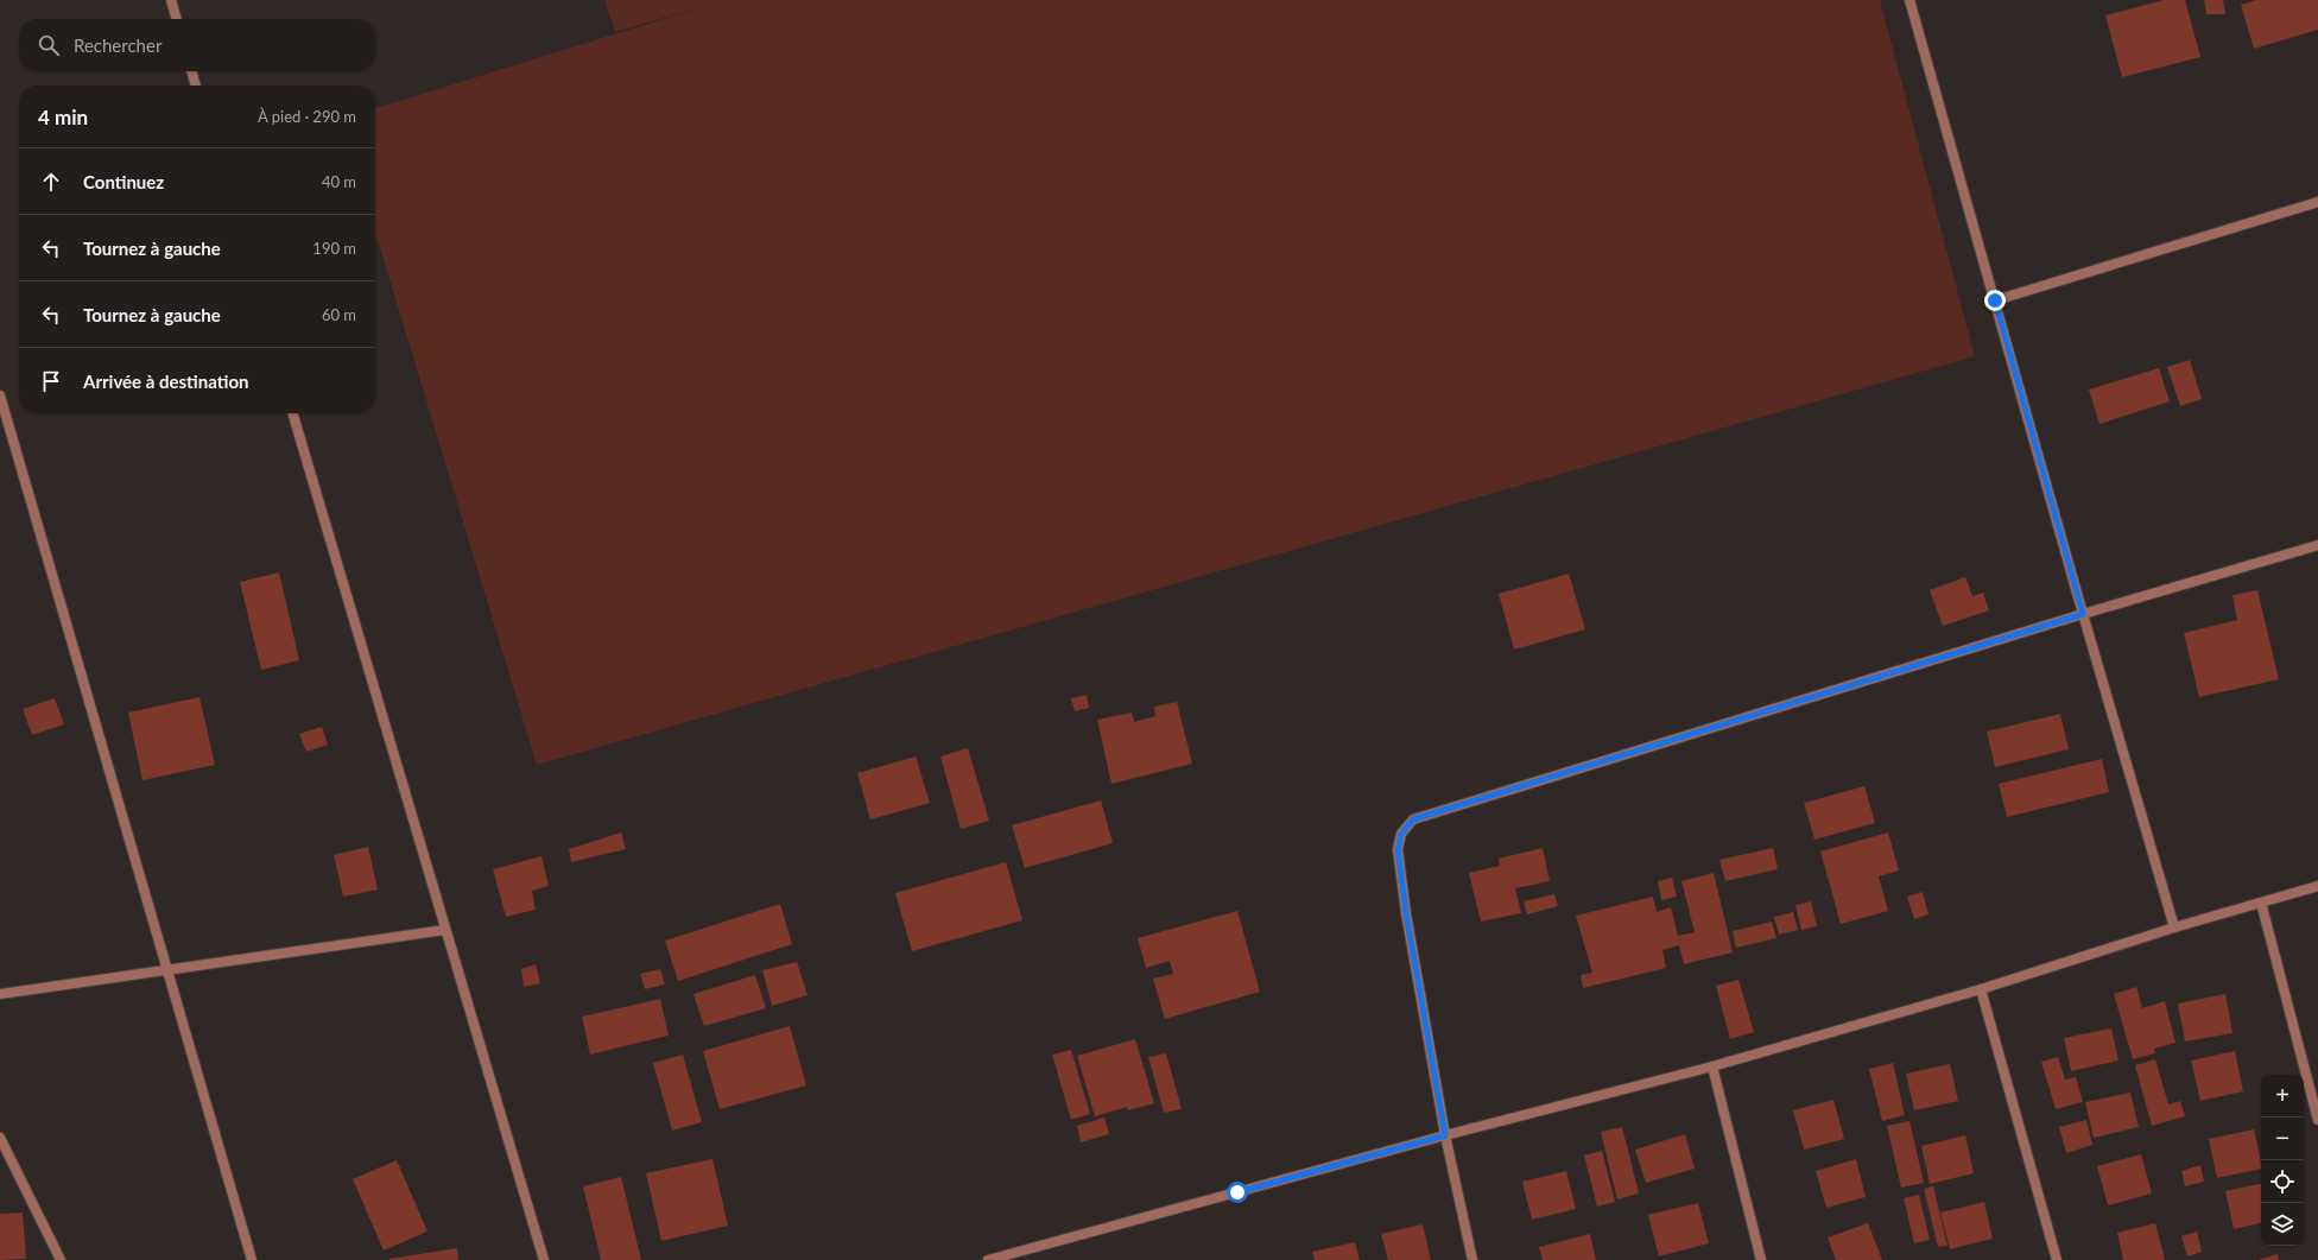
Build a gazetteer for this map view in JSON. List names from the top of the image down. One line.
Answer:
{"page":{"search":"Rechercher","heading":["4 min","À pied · 290 m"],"list":[["Continuez","40 m"],["Tournez à gauche","190 m"],["Tournez à gauche","60 m"],"Arrivée à destination"],"map_buttons":["+","−"]}}
